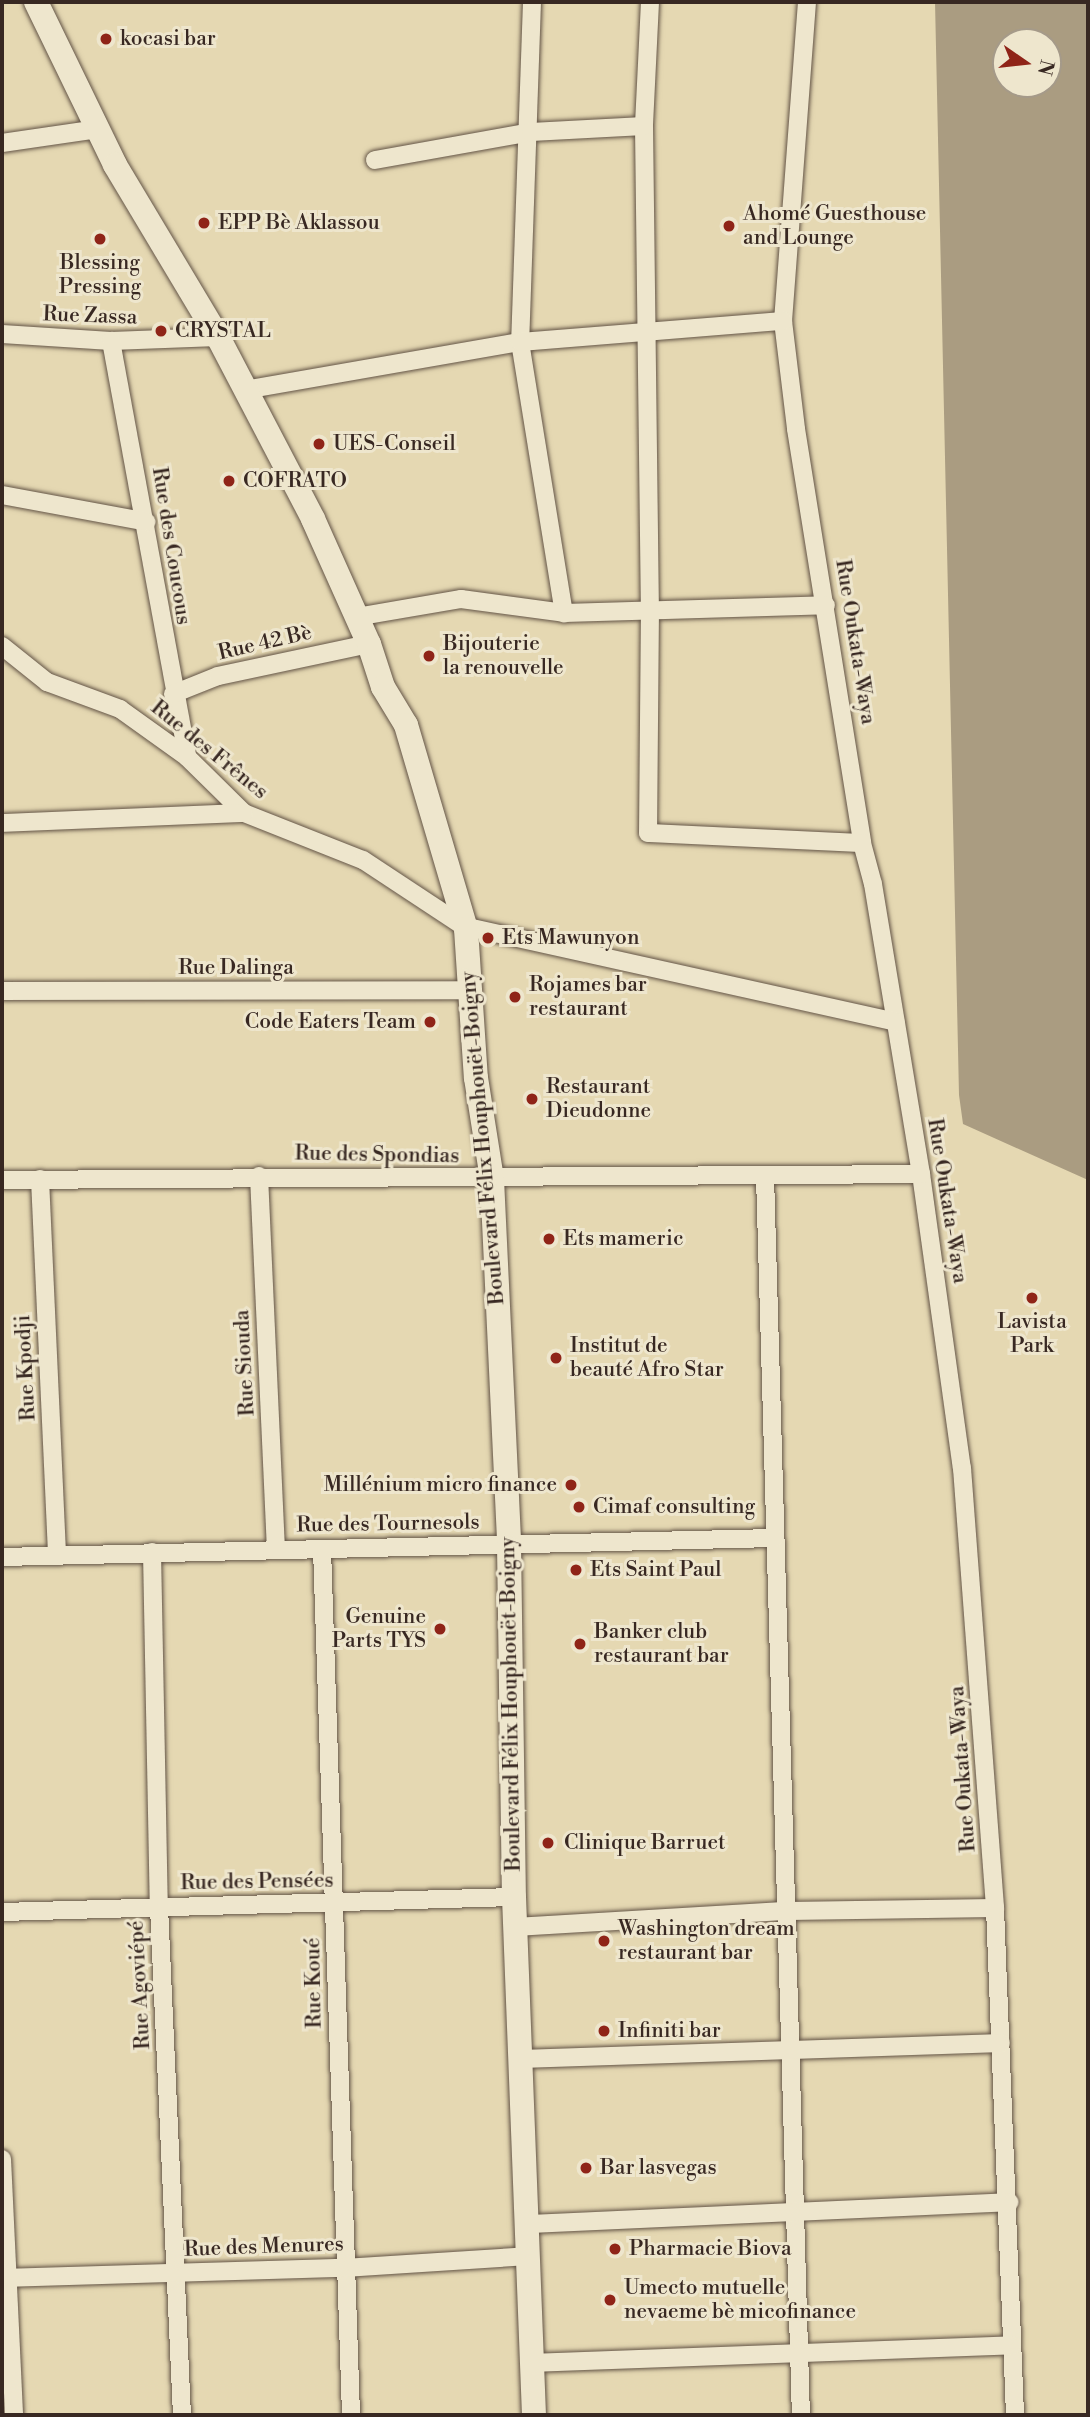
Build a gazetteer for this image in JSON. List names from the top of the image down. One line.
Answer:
{"streets":{"street":["Rue Zassa","Rue des Coucous","Rue Oukata-Waya","Rue 42 Bè","Rue des Frênes","Rue Dalinga","Boulevard Félix Houphouët-Boigny","Rue des Spondias","Rue Siouda","Rue Kpodji","Rue des Tournesols","Rue des Pensées","Rue Koué","Rue Agoviépé","Rue des Menures"]},"crossings":[["Rue Zassa","Rue des Coucous"],["Rue Zassa","Boulevard Félix Houphouët-Boigny"],["Rue des Coucous","Rue 42 Bè"],["Rue des Coucous","Rue des Frênes"],["Rue Oukata-Waya","Rue des Spondias"],["Rue 42 Bè","Boulevard Félix Houphouët-Boigny"],["Rue des Frênes","Boulevard Félix Houphouët-Boigny"],["Rue Dalinga","Boulevard Félix Houphouët-Boigny"],["Boulevard Félix Houphouët-Boigny","Rue des Spondias"],["Boulevard Félix Houphouët-Boigny","Rue des Tournesols"],["Boulevard Félix Houphouët-Boigny","Rue des Pensées"],["Boulevard Félix Houphouët-Boigny","Rue des Menures"],["Rue des Spondias","Rue Siouda"],["Rue des Spondias","Rue Kpodji"],["Rue Siouda","Rue des Tournesols"],["Rue Kpodji","Rue des Tournesols"],["Rue des Tournesols","Rue Koué"],["Rue des Tournesols","Rue Agoviépé"],["Rue des Pensées","Rue Koué"],["Rue des Pensées","Rue Agoviépé"],["Rue Koué","Rue des Menures"],["Rue Agoviépé","Rue des Menures"]],"places":["kocasi bar","EPP Bè Aklassou","Ahomé Guesthouse and Lounge","Blessing Pressing","CRYSTAL","UES-Conseil","COFRATO","Bijouterie la renouvelle","Ets Mawunyon","Rojames bar restaurant","Code Eaters Team","Restaurant Dieudonne","Ets mameric","Lavista Park","Institut de beauté Afro Star","Millénium micro finance","Cimaf consulting","Ets Saint Paul","Genuine Parts TYS","Banker club restaurant bar","Clinique Barruet","Washington dream restaurant bar","Infiniti bar","Bar lasvegas","Pharmacie Biova","Umecto mutuelle nevaeme bè micofinance"],"north":"right"}
